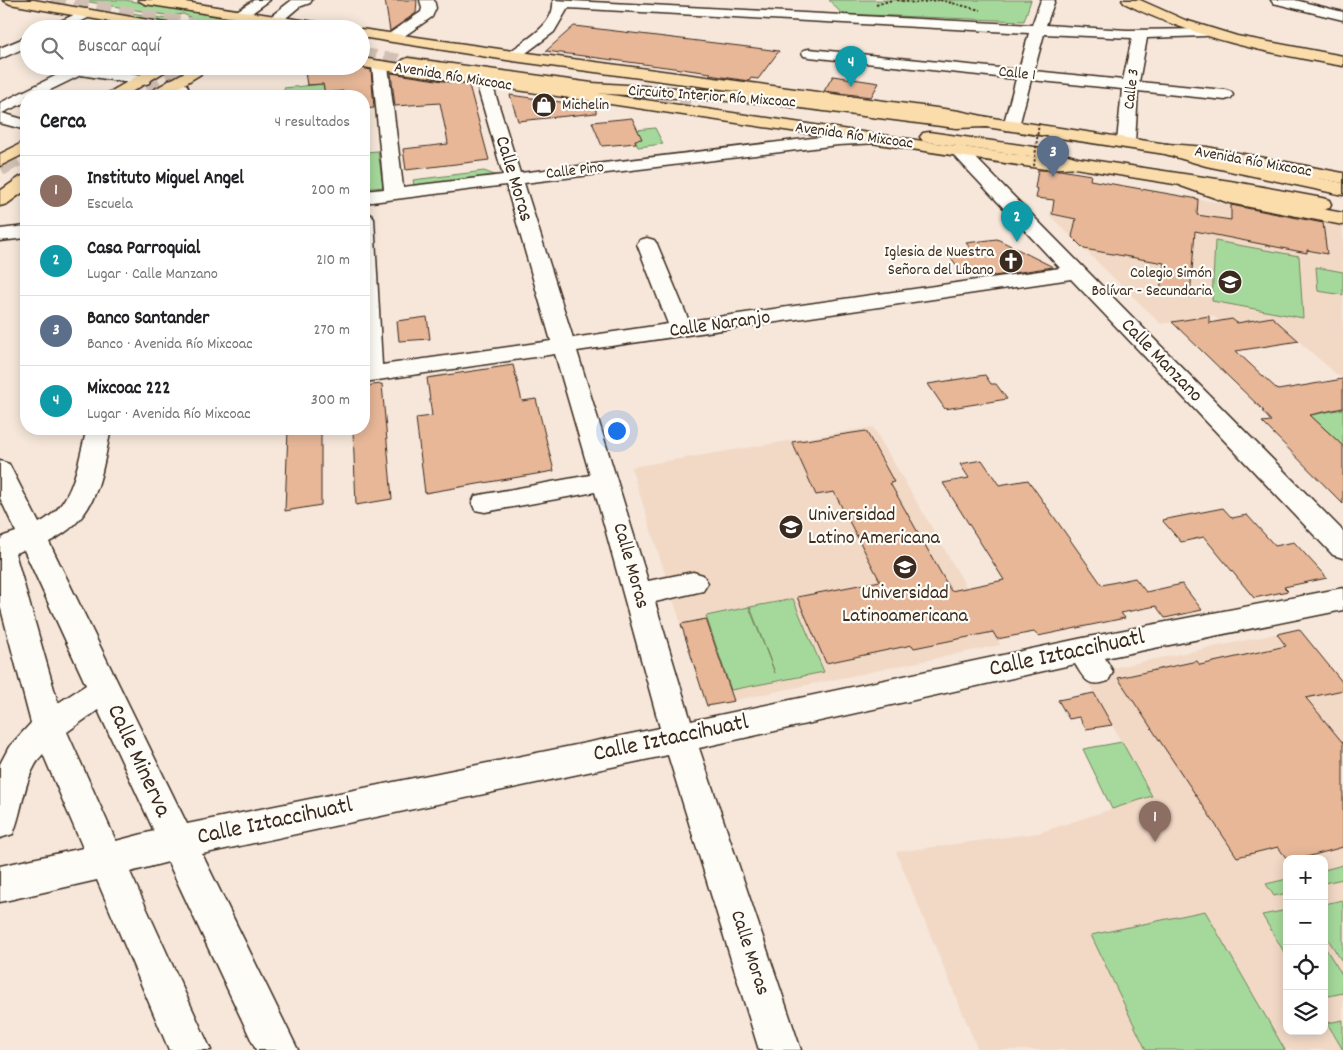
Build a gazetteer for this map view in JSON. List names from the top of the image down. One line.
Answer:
{"streets":{"main road":["Avenida Río Mixcoac","Circuito Interior Río Mixcoac"],"street":["Calle 1","Calle 3","Calle Pino","Calle Moras","Calle Naranjo","Calle Manzano","Calle Iztaccihuatl","Calle Minerva"]},"crossings":[["Calle 1","Calle 3"],["Avenida Río Mixcoac","Calle 3"],["Avenida Río Mixcoac","Circuito Interior Río Mixcoac"],["Avenida Río Mixcoac","Calle Pino"],["Avenida Río Mixcoac","Calle Moras"],["Avenida Río Mixcoac","Calle Manzano"],["Calle Pino","Calle Moras"],["Calle Moras","Calle Naranjo"],["Calle Moras","Calle Iztaccihuatl"],["Calle Naranjo","Calle Manzano"],["Calle Iztaccihuatl","Calle Minerva"]],"places":{"shop":["Michelin"],"church":["Iglesia de Nuestra Señora del Líbano"],"school or university":["Colegio Simón Bolívar - Secundaria","Universidad Latino Americana","Universidad Latinoamericana"]},"page":{"search":"Buscar aquí","pins":["4","3","2","1"],"heading":["Cerca","4 resultados"],"list":[{"mark":"1","name":"Instituto Miguel Angel","note":"Escuela","value":"200 m"},{"mark":"2","name":"Casa Parroquial","note":"Lugar · Calle Manzano","value":"210 m"},{"mark":"3","name":"Banco Santander","note":"Banco · Avenida Río Mixcoac","value":"270 m"},{"mark":"4","name":"Mixcoac 222","note":"Lugar · Avenida Río Mixcoac","value":"300 m"}],"map_buttons":["+","−"]}}
